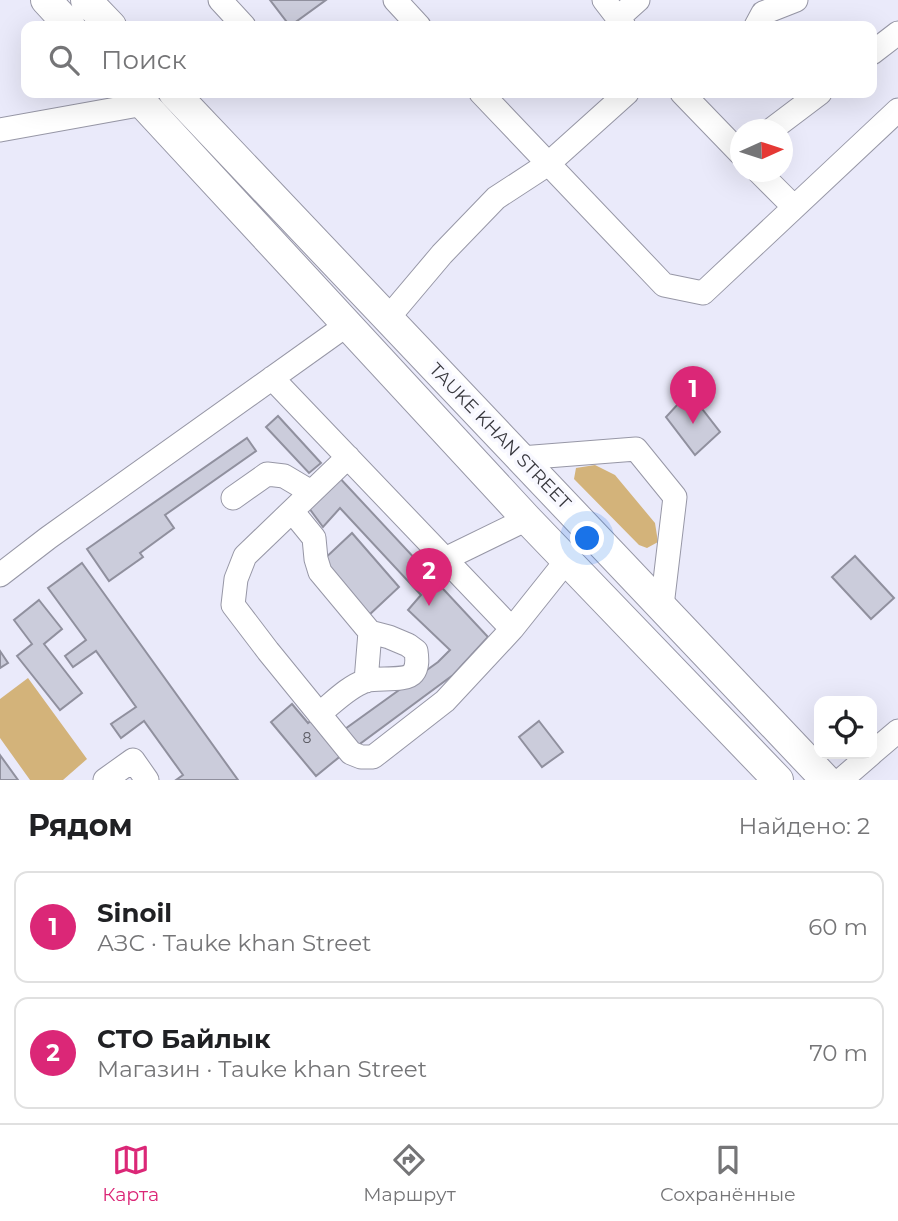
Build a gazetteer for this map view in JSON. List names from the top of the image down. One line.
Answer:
{"streets":{"main road":["TAUKE KHAN STREET"]},"house_numbers":["8"],"north":"right","page":{"search":"Поиск","pins":["1","2"],"heading":["Рядом","Найдено: 2"],"list":[{"mark":"1","name":"Sinoil","note":"АЗС · Tauke khan Street","value":"60 m"},{"mark":"2","name":"СТО Байлык","note":"Магазин · Tauke khan Street","value":"70 m"}],"nav":["Карта","Маршрут","Сохранённые"]}}
